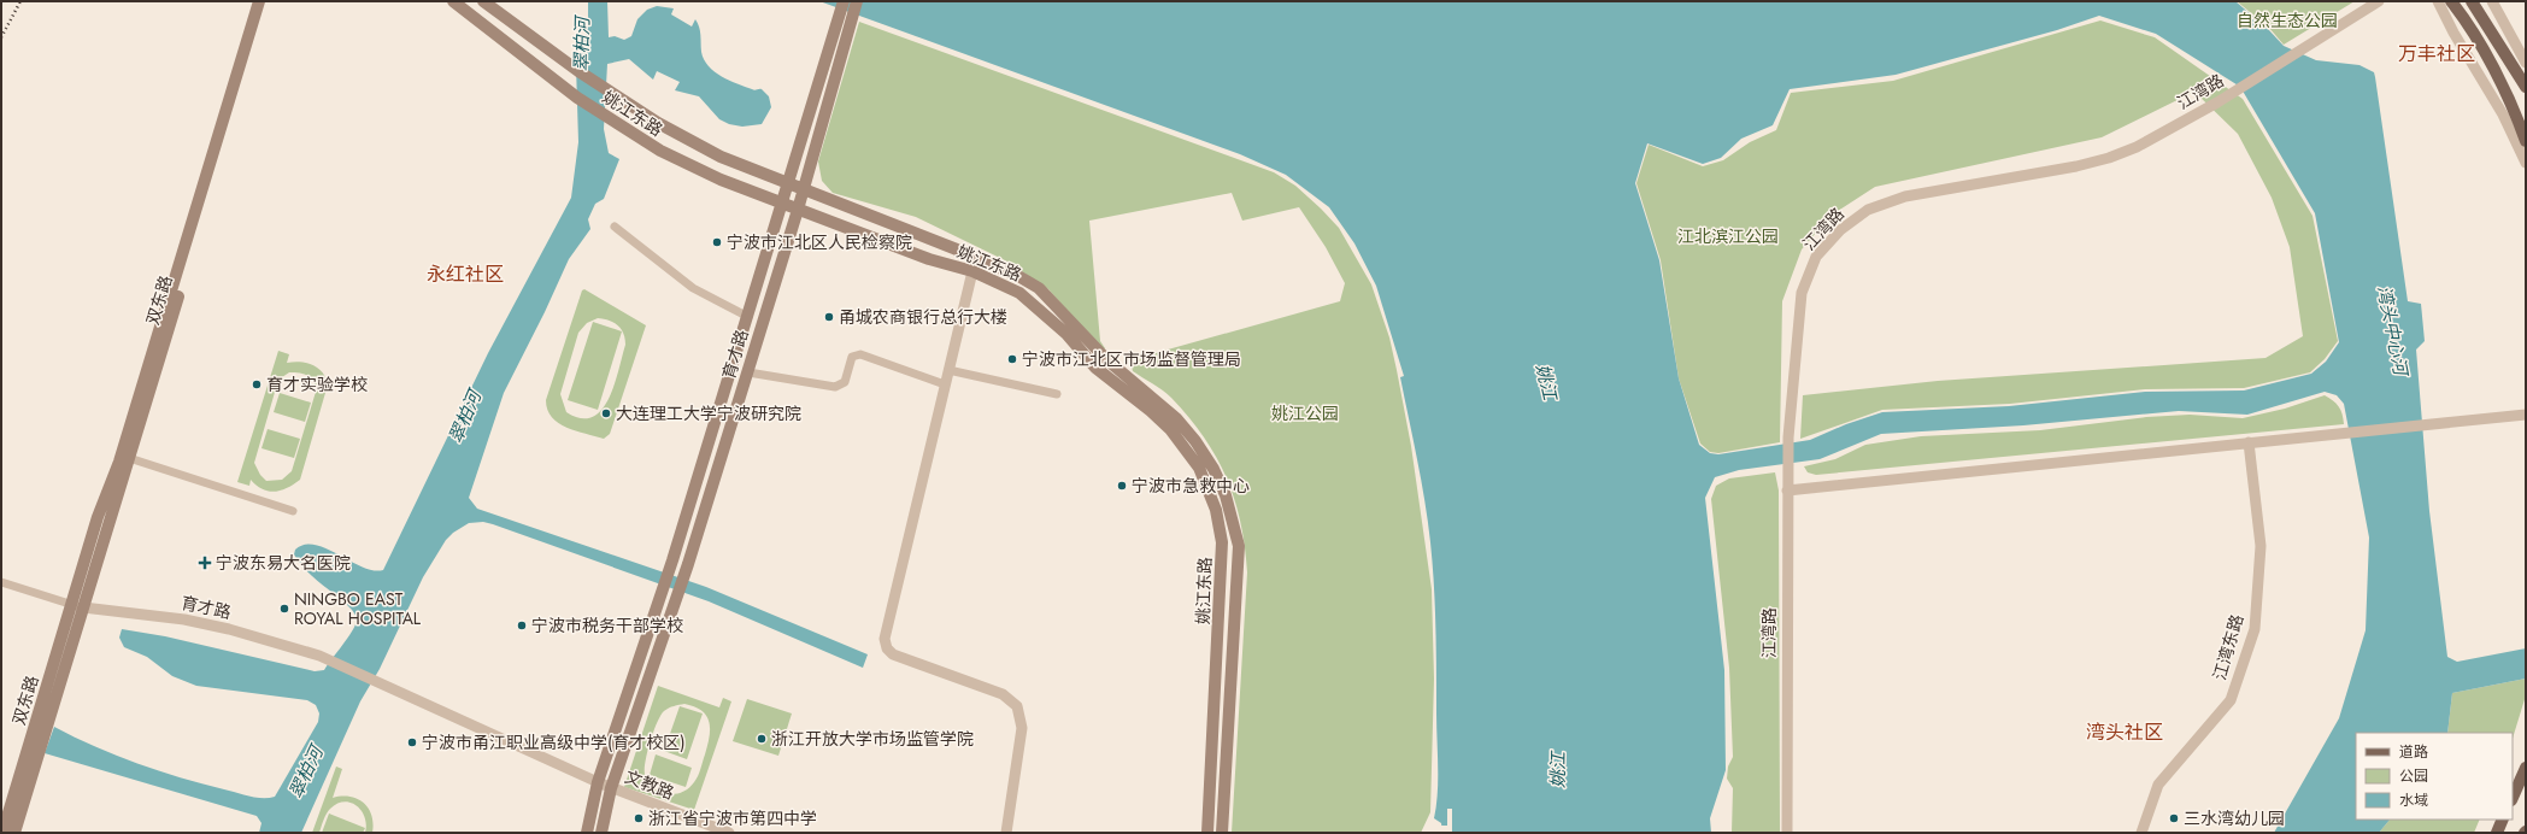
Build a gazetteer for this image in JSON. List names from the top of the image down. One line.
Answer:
{"streets":{"main road":["姚江东路","双东路","育才路"],"street":["江湾路","江湾东路","文教路"]},"crossings":[["姚江东路","育才路"],["双东路","育才路"],["育才路","文教路"]],"districts":["万丰社区","永红社区","湾头社区"],"water":["翠柏河","湾头中心河","姚江"],"parks":["自然生态公园","江北滨江公园","姚江公园"],"places":{"other":["宁波市江北区人民检察院","甬城农商银行总行大楼","宁波市江北区市场监督管理局","育才实验学校","大连理工大学宁波研究院","宁波市急救中心","NINGBO EAST ROYAL HOSPITAL","宁波市税务干部学校","浙江开放大学市场监管学院","宁波市甬江职业高级中学(育才校区)","浙江省宁波市第四中学","三水湾幼儿园"],"health":["宁波东易大名医院"]},"legend":["道路","公园","水域"]}
